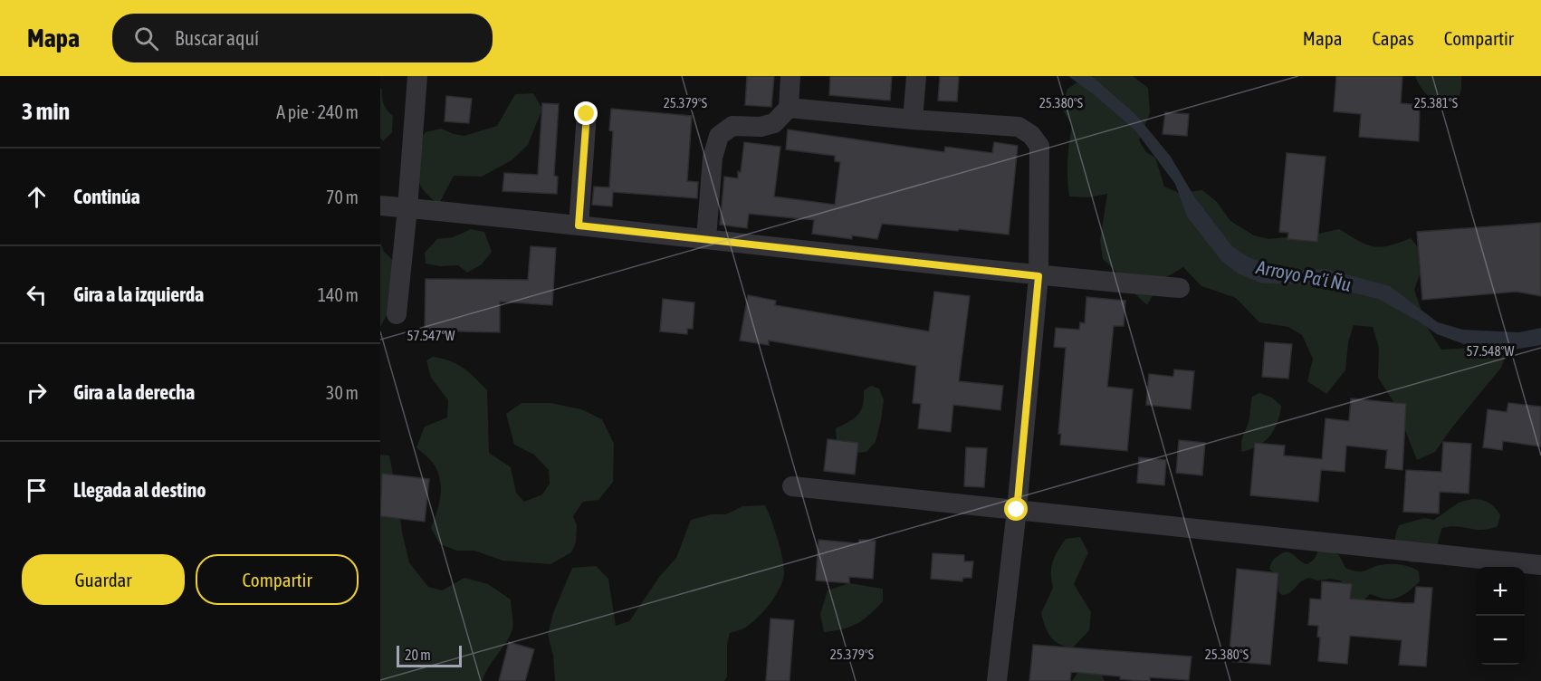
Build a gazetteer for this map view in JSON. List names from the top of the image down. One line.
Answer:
{"water":["Arroyo Pa'i Ñu"],"scale_bar":"20 m","page":{"header":"Mapa","search":"Buscar aquí","nav":["Mapa","Capas","Compartir"],"heading":["3 min","A pie · 240 m"],"list":[["Continúa","70 m"],["Gira a la izquierda","140 m"],["Gira a la derecha","30 m"],"Llegada al destino"],"buttons":["Guardar","Compartir"],"map_buttons":["+","−"],"scale":"20 m"},"coordinates":["25.379°S","25.380°S","25.381°S","57.547°W","57.548°W"]}
